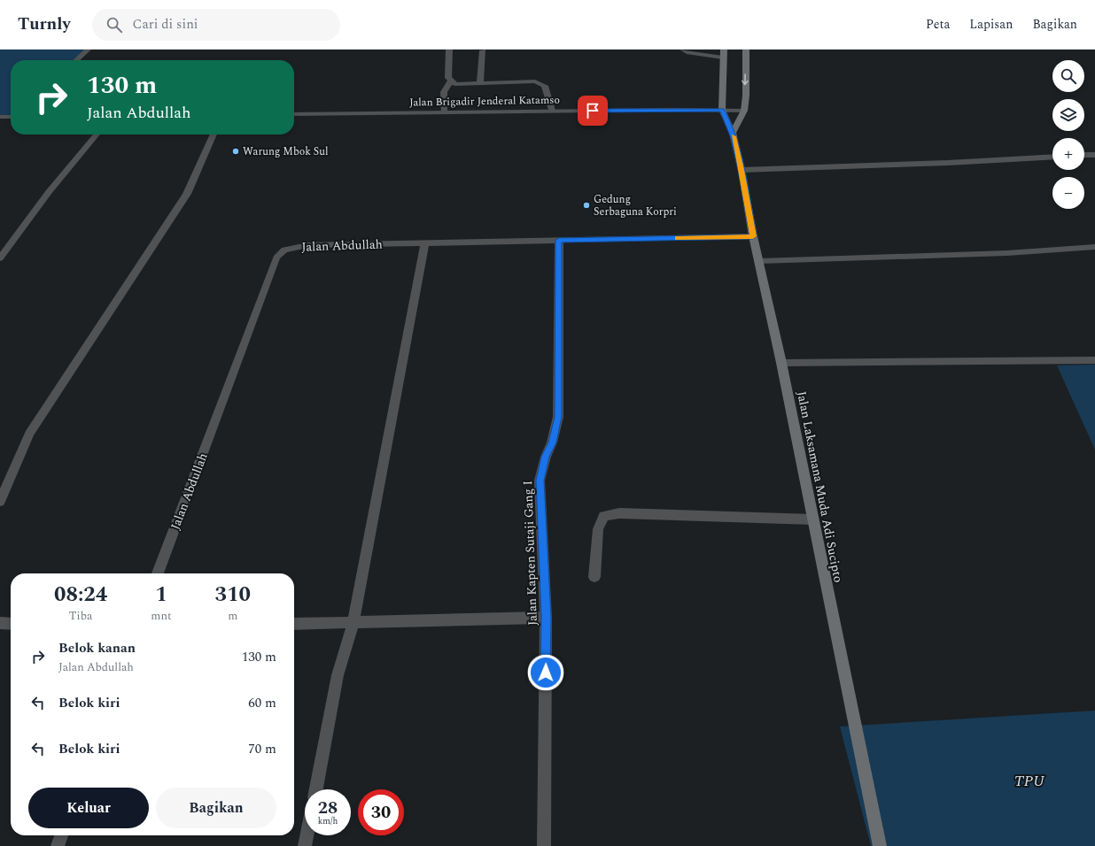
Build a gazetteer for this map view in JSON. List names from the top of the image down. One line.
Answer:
{"streets":{"main road":["Jalan Laksamana Muda Adi Sucipto"],"street":["Jalan Brigadir Jenderal Katamso","Jalan Abdullah","Jalan Kapten Sutaji Gang I"]},"crossings":[["Jalan Brigadir Jenderal Katamso","Jalan Laksamana Muda Adi Sucipto"],["Jalan Abdullah","Jalan Laksamana Muda Adi Sucipto"],["Jalan Abdullah","Jalan Kapten Sutaji Gang I"]],"parks":["TPU"],"places":["Warung Mbok Sul","Gedung Serbaguna Korpri"],"page":{"header":"Turnly","search":"Cari di sini","nav":["Peta","Lapisan","Bagikan"],"map_buttons":["+","−"],"turn":["130 m","Jalan Abdullah"],"eta":["08:24","Tiba","1","mnt","310","m"],"list":[{"name":"Belok kanan","note":"Jalan Abdullah","value":"130 m"},{"name":"Belok kiri","value":"60 m"},{"name":"Belok kiri","value":"70 m"}],"buttons":["Keluar","Bagikan"],"speed":"28 km/h","limit":"30"}}
